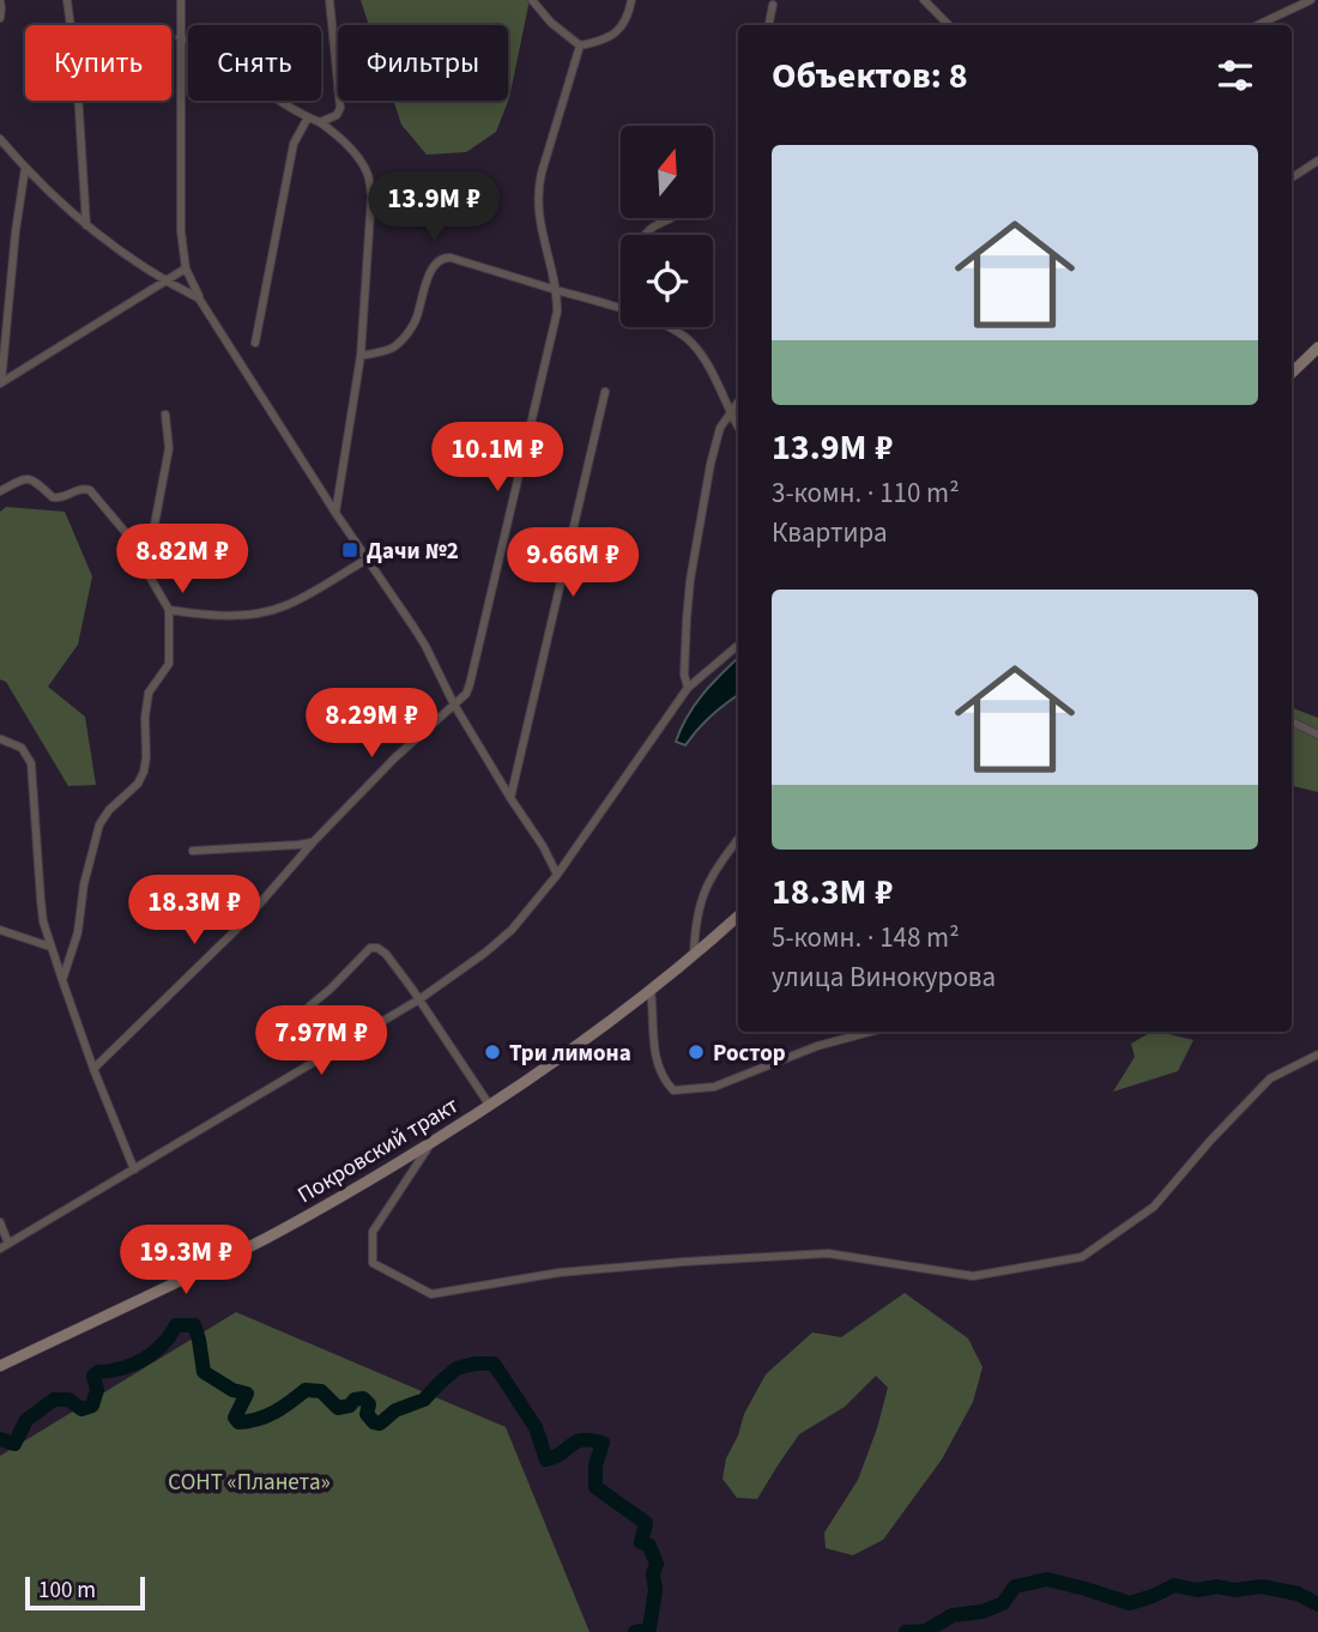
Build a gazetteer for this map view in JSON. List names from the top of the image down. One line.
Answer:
{"streets":{"main road":["Покровский тракт"]},"parks":["СОНТ «Планета»"],"places":{"transit":["Дачи №2"],"other":["Три лимона","Ростор"]},"scale_bar":"100 m","north":"top","page":{"chip":["Купить","Снять","Фильтры"],"heading":"Объектов: 8","list":[{"name":"13.9M ₽","note":"3-комн. · 110 m² · Квартира"},{"name":"18.3M ₽","note":"5-комн. · 148 m² · улица Винокурова"}],"price":["13.9M ₽","10.1M ₽","8.82M ₽","9.66M ₽","8.29M ₽","18.3M ₽","7.97M ₽","19.3M ₽"],"scale":"100 m"}}
